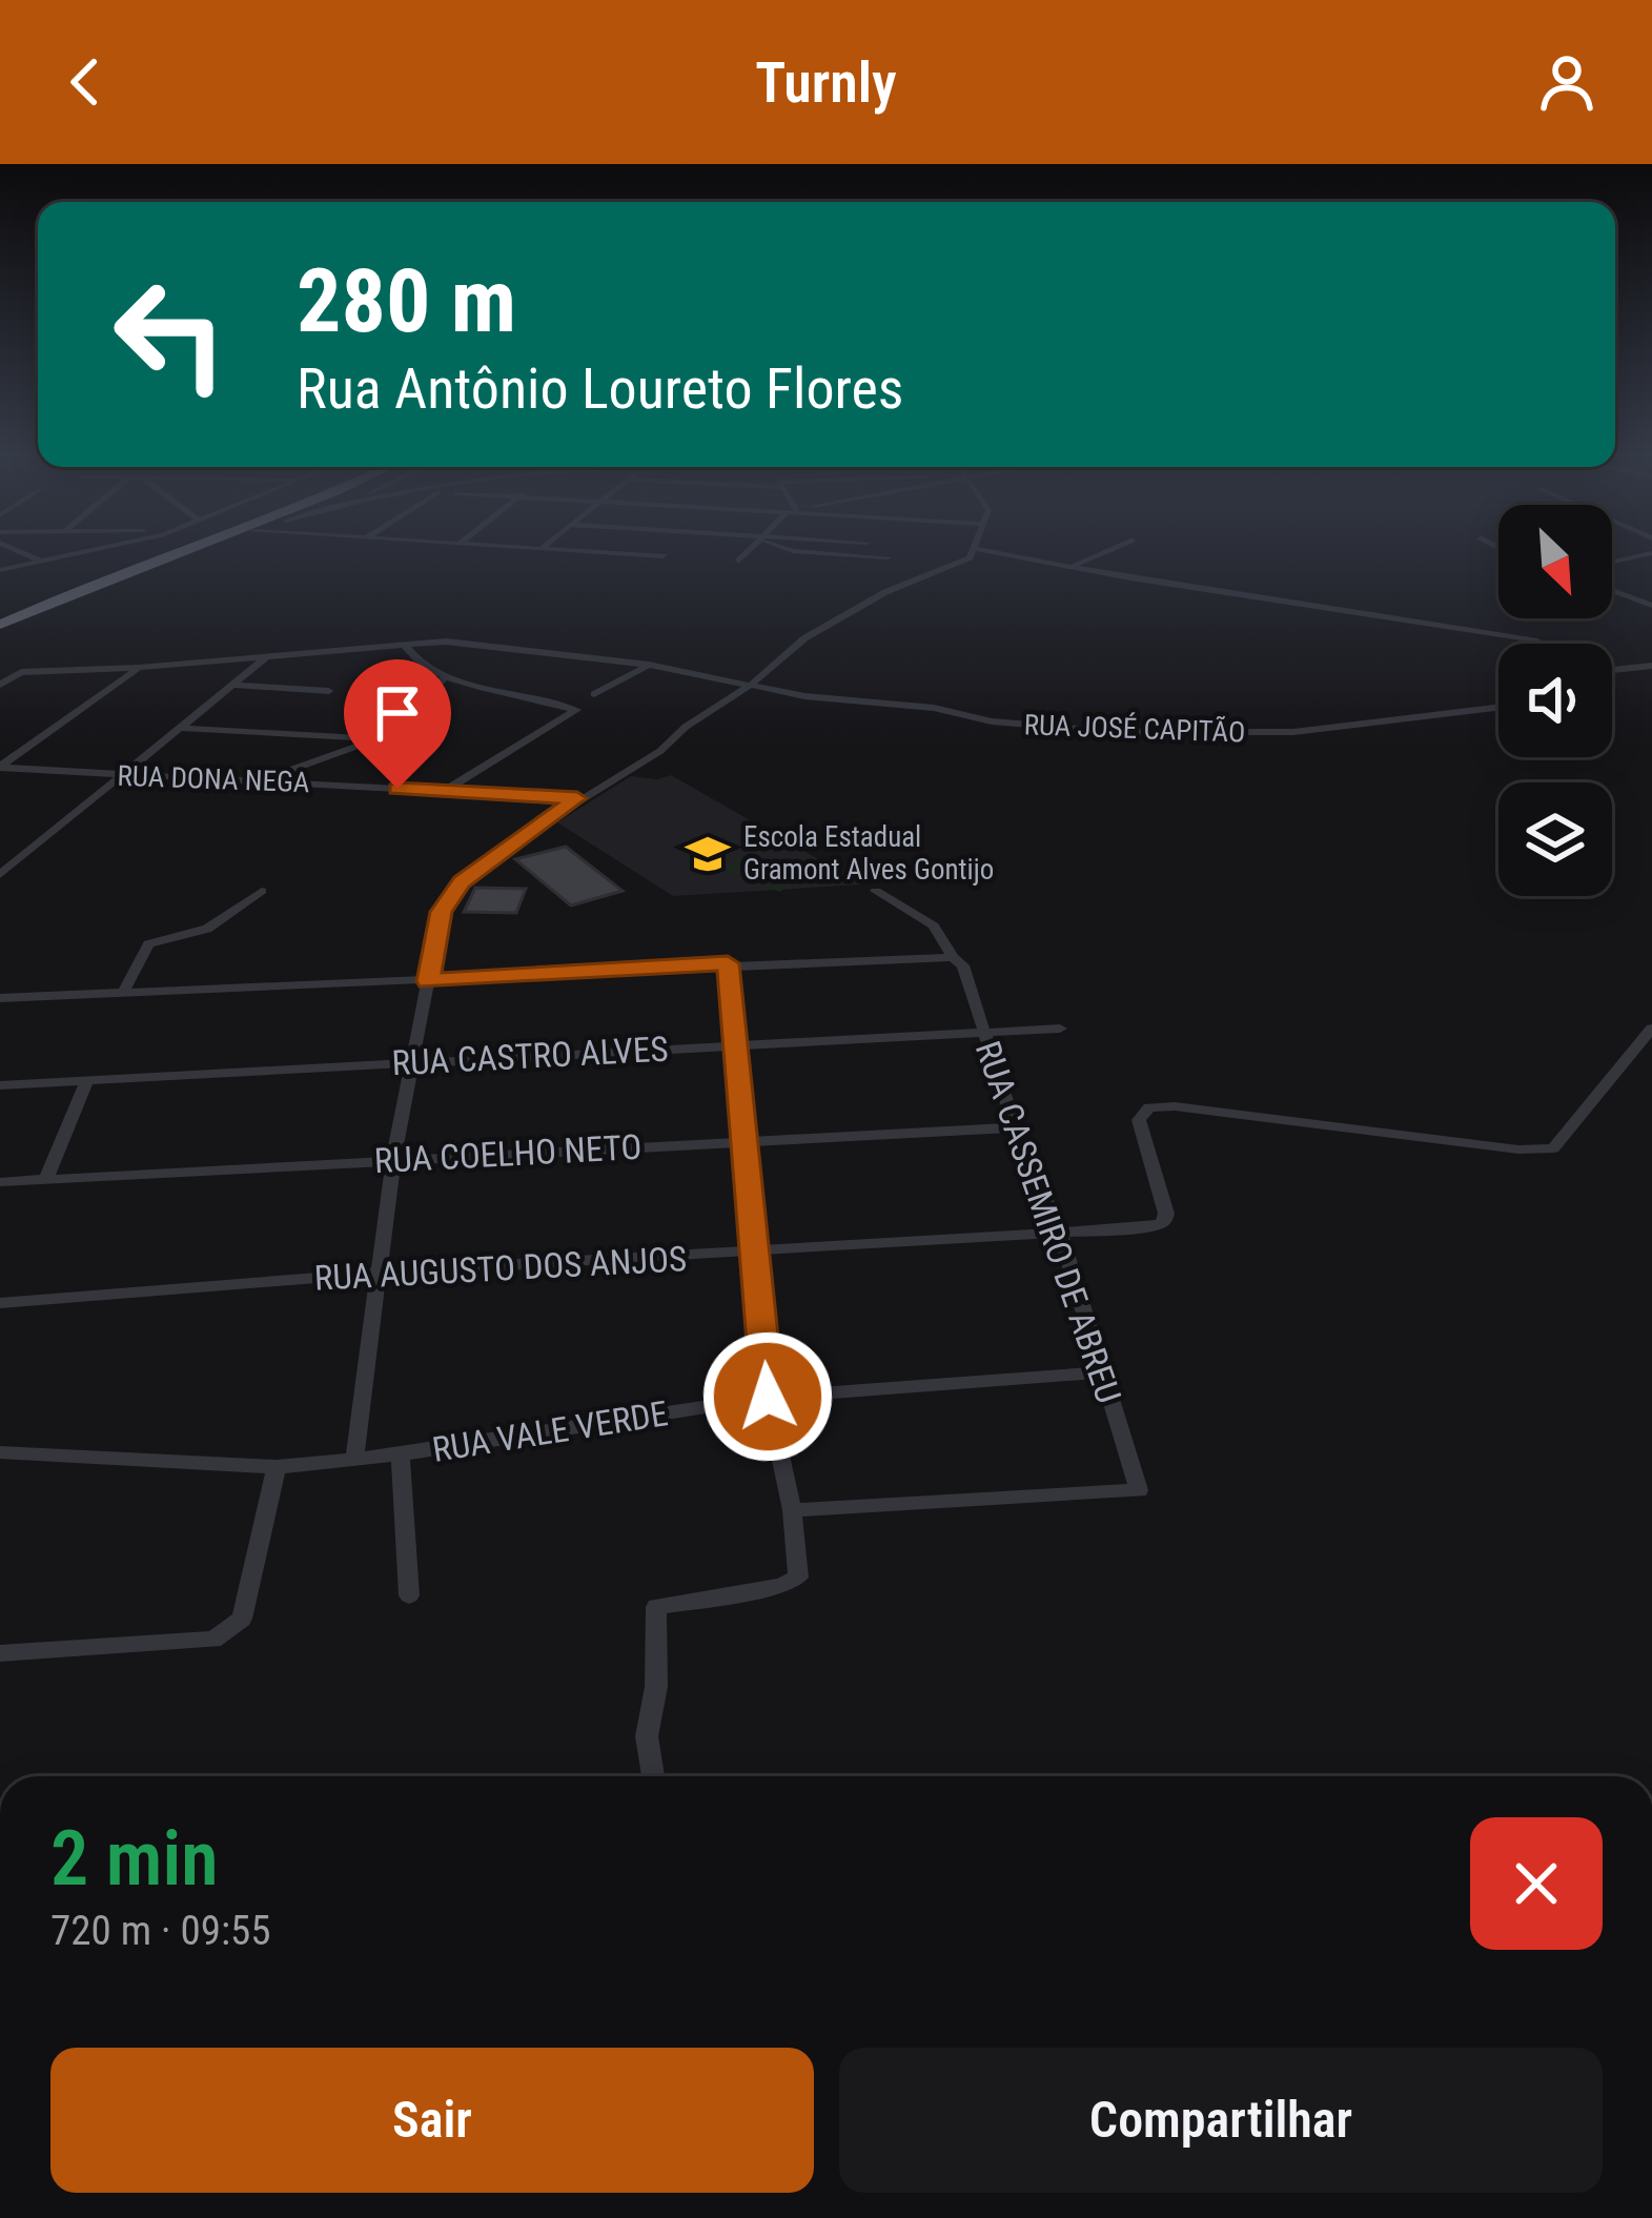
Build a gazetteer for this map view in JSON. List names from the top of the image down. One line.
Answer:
{"streets":{"street":["RUA JOSÉ CAPITÃO","RUA DONA NEGA","RUA CASTRO ALVES","RUA COELHO NETO","RUA CASSEMIRO DE ABREU","RUA AUGUSTO DOS ANJOS","RUA VALE VERDE"]},"crossings":[["RUA CASTRO ALVES","RUA CASSEMIRO DE ABREU"],["RUA COELHO NETO","RUA CASSEMIRO DE ABREU"],["RUA CASSEMIRO DE ABREU","RUA AUGUSTO DOS ANJOS"],["RUA CASSEMIRO DE ABREU","RUA VALE VERDE"]],"places":{"school or university":["Escola Estadual Gramont Alves Gontijo"]},"north":"bottom right","page":{"header":"Turnly","turn":["280 m","Rua Antônio Loureto Flores"],"heading":["2 min","720 m · 09:55"],"buttons":["Sair","Compartilhar"]}}
